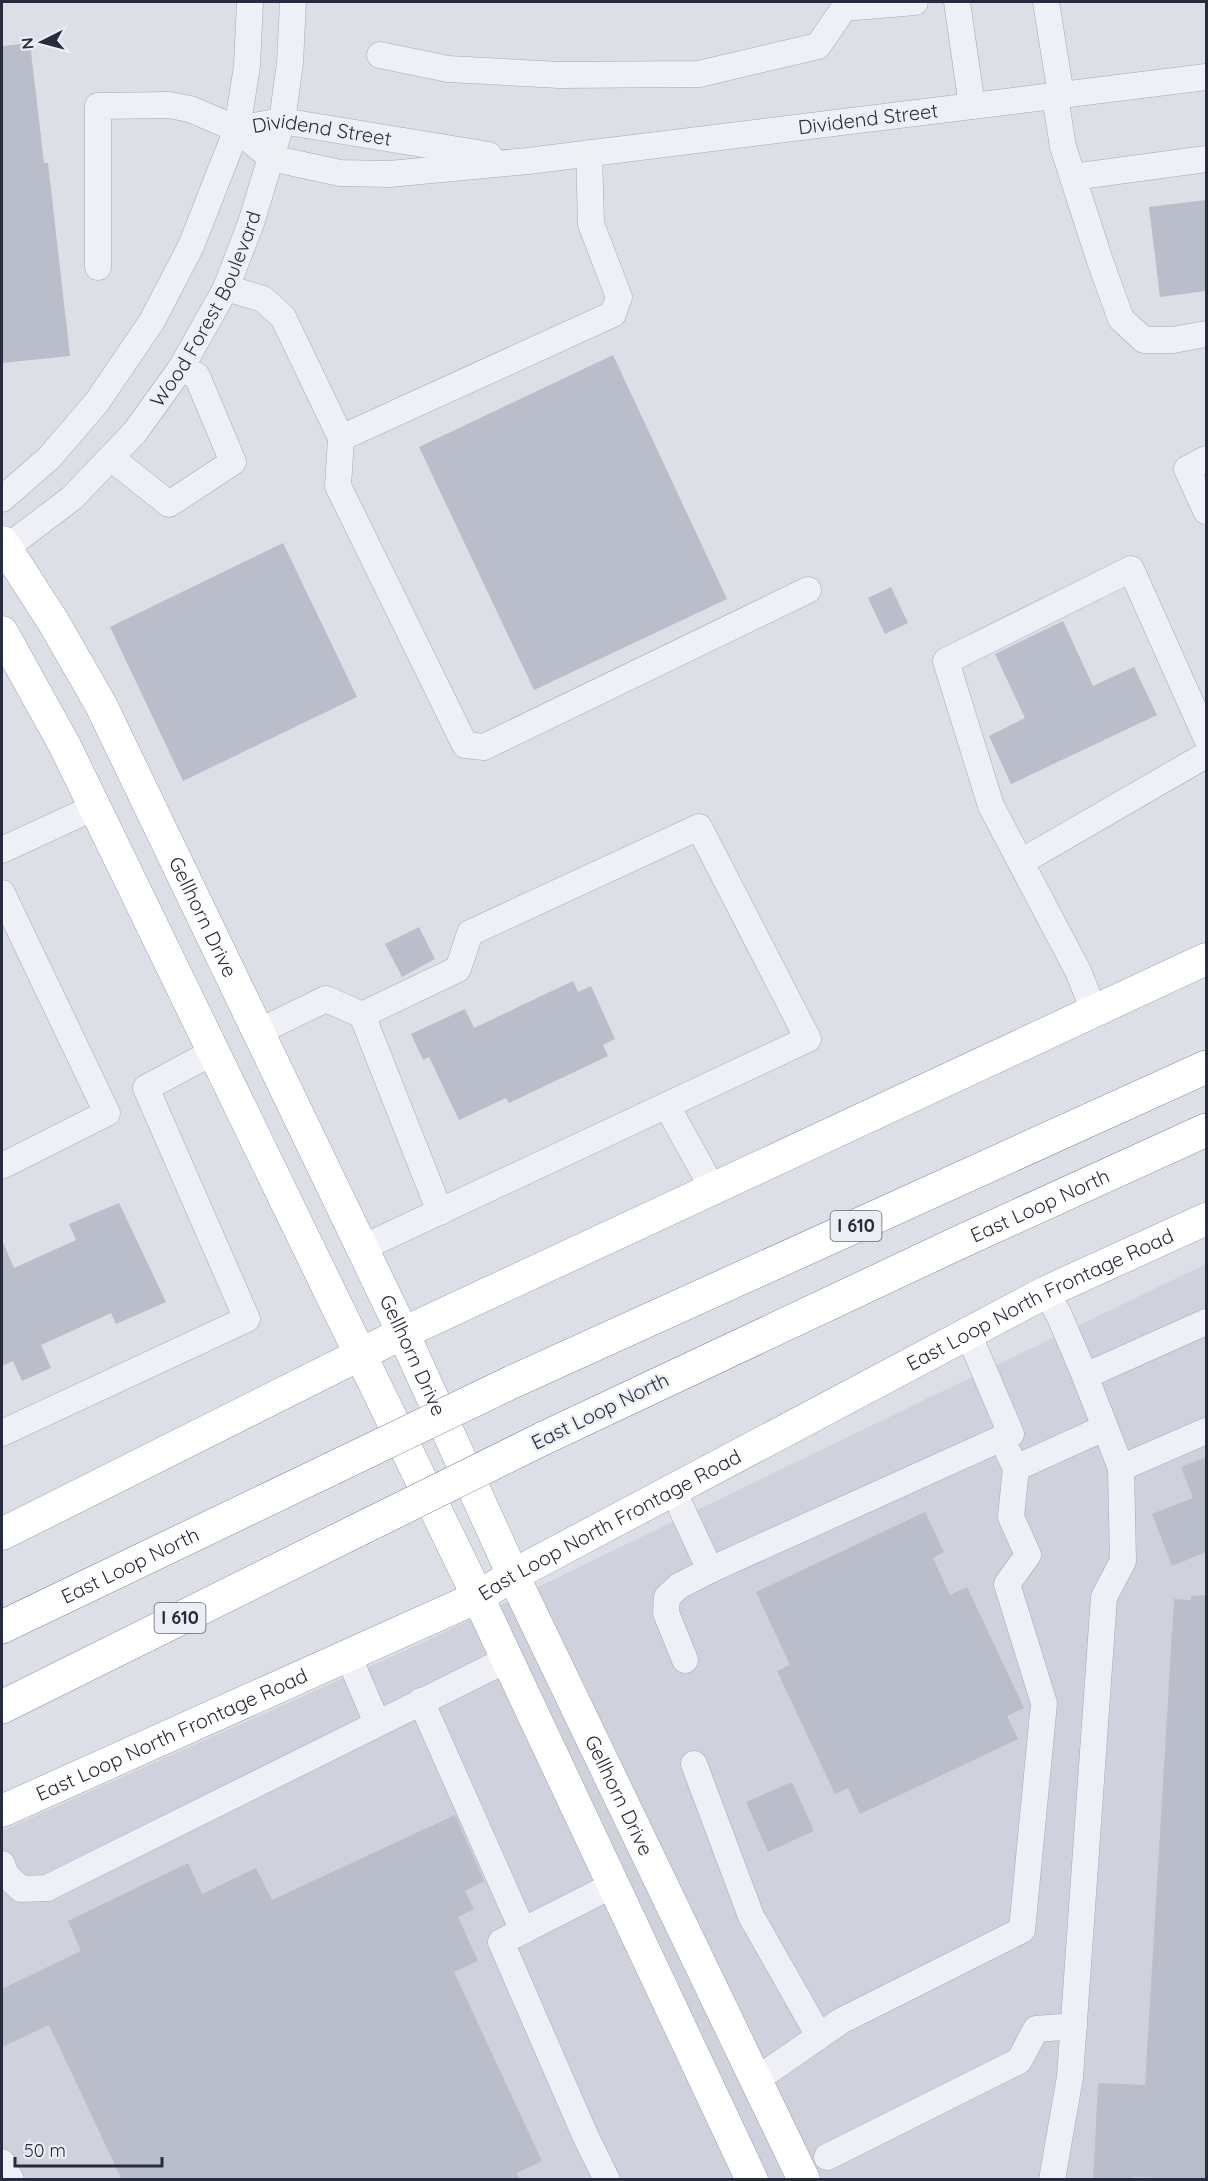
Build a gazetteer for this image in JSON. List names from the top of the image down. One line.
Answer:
{"streets":{"highway":["East Loop North","I 610"],"main road":["Gellhorn Drive","East Loop North Frontage Road"],"street":["Dividend Street","Wood Forest Boulevard"]},"crossings":[["Dividend Street","Wood Forest Boulevard"],["Wood Forest Boulevard","Gellhorn Drive"],["Gellhorn Drive","East Loop North Frontage Road"]],"scale_bar":"50 m","north":"left"}
